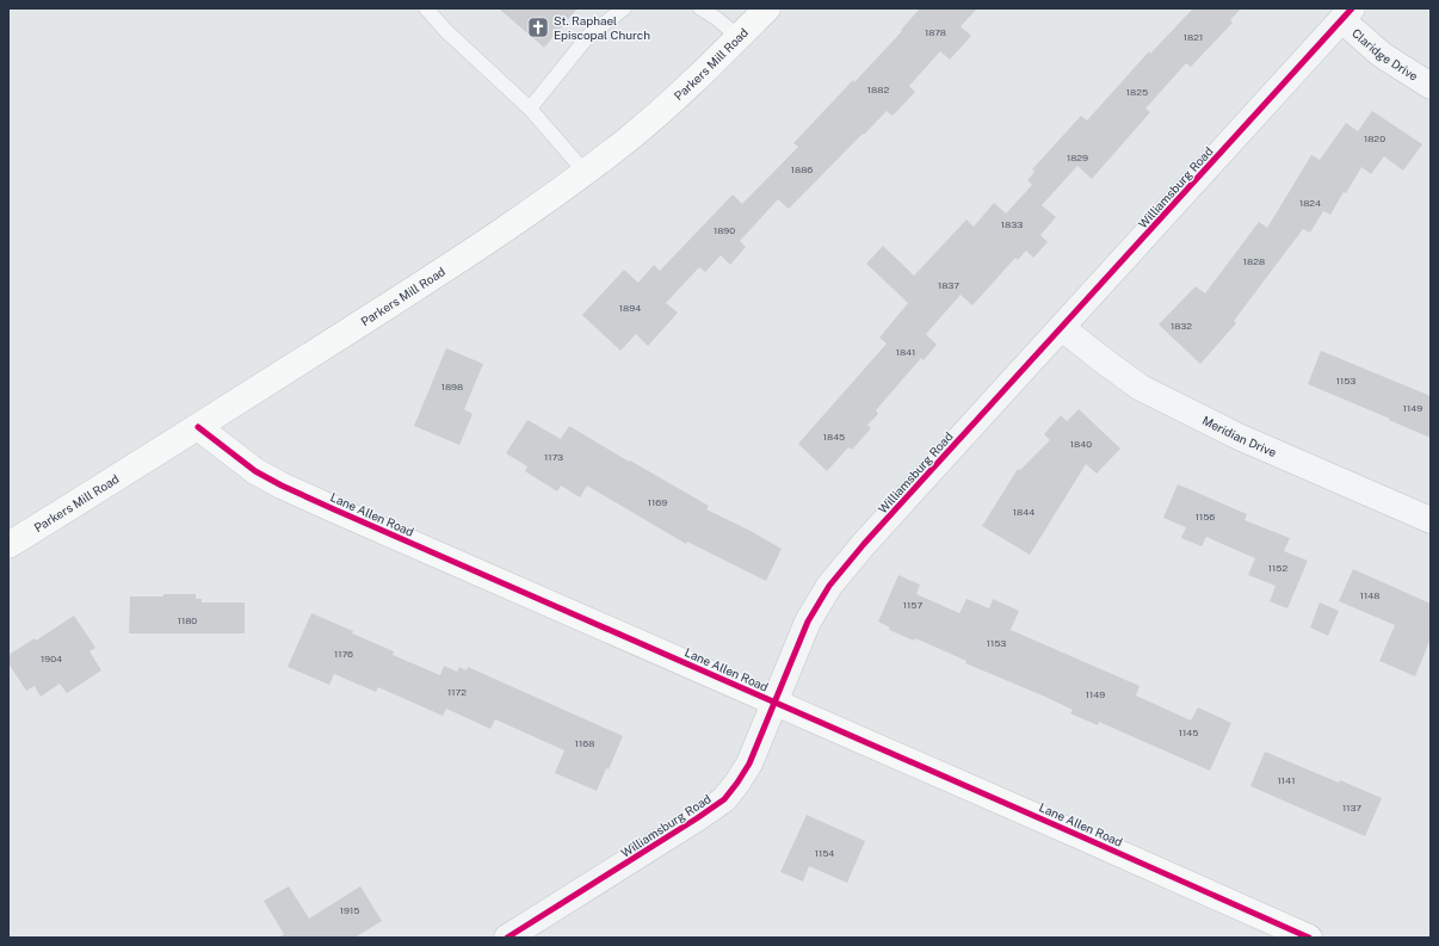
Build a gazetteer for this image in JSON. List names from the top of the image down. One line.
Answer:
{"streets":{"street":["Claridge Drive","Parkers Mill Road","Williamsburg Road","Meridian Drive","Lane Allen Road"]},"crossings":[["Claridge Drive","Williamsburg Road"],["Parkers Mill Road","Lane Allen Road"],["Williamsburg Road","Meridian Drive"],["Williamsburg Road","Lane Allen Road"]],"places":{"church":["St. Raphael Episcopal Church"]},"house_numbers":["1878","1821","1882","1825","1820","1829","1886","1824","1833","1890","1828","1837","1894","1832","1841","1153","1898","1149","1845","1840","1173","1169","1844","1156","1152","1148","1157","1180","1153","1176","1904","1172","1149","1145","1168","1141","1137","1154","1915"]}
